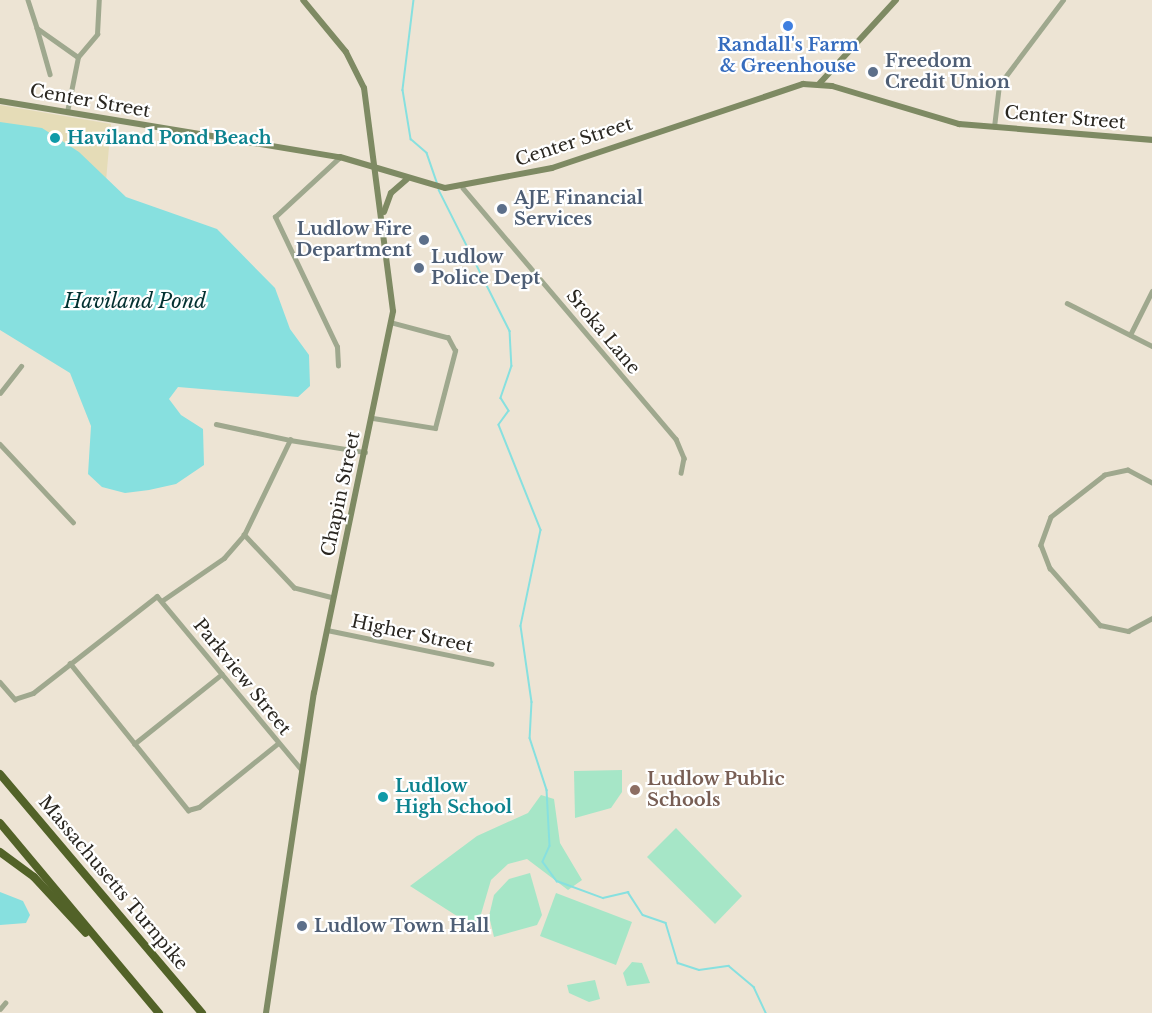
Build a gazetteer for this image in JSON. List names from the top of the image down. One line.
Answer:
{"streets":{"highway":["Massachusetts Turnpike"],"main road":["Center Street","Chapin Street"],"street":["Sroka Lane","Higher Street","Parkview Street"]},"crossings":[["Center Street","Sroka Lane"],["Center Street","Chapin Street"],["Chapin Street","Higher Street"],["Chapin Street","Parkview Street"]],"water":["Haviland Pond"],"places":["Randall's Farm & Greenhouse","Freedom Credit Union","Haviland Pond Beach","AJE Financial Services","Ludlow Fire Department","Ludlow Police Dept","Ludlow Public Schools","Ludlow High School","Ludlow Town Hall"]}
